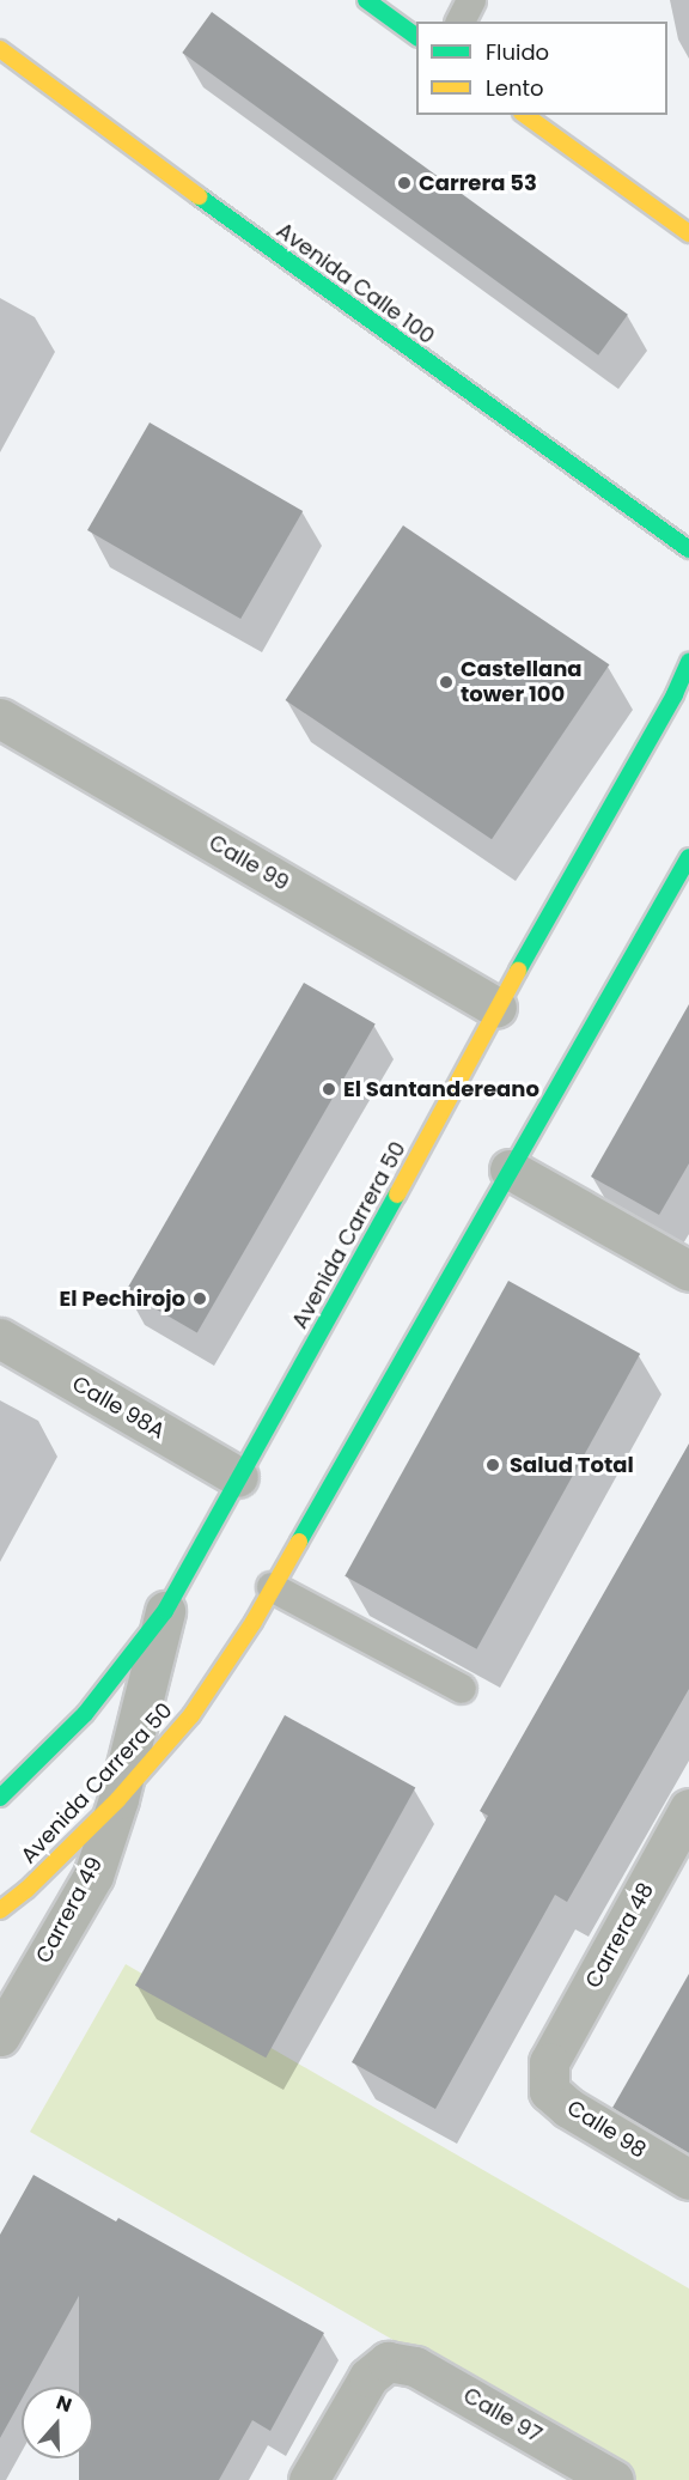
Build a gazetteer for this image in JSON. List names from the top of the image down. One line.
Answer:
{"streets":{"street":["Avenida Calle 100","Calle 99","Avenida Carrera 50","Calle 98A","Carrera 49","Carrera 48","Calle 98","Calle 97"]},"crossings":[["Calle 99","Avenida Carrera 50"],["Avenida Carrera 50","Calle 98A"],["Avenida Carrera 50","Carrera 49"],["Carrera 48","Calle 98"]],"places":["Carrera 53","Castellana tower 100","El Santandereano","El Pechirojo","Salud Total"],"legend":["Fluido","Lento"],"north":"top"}
